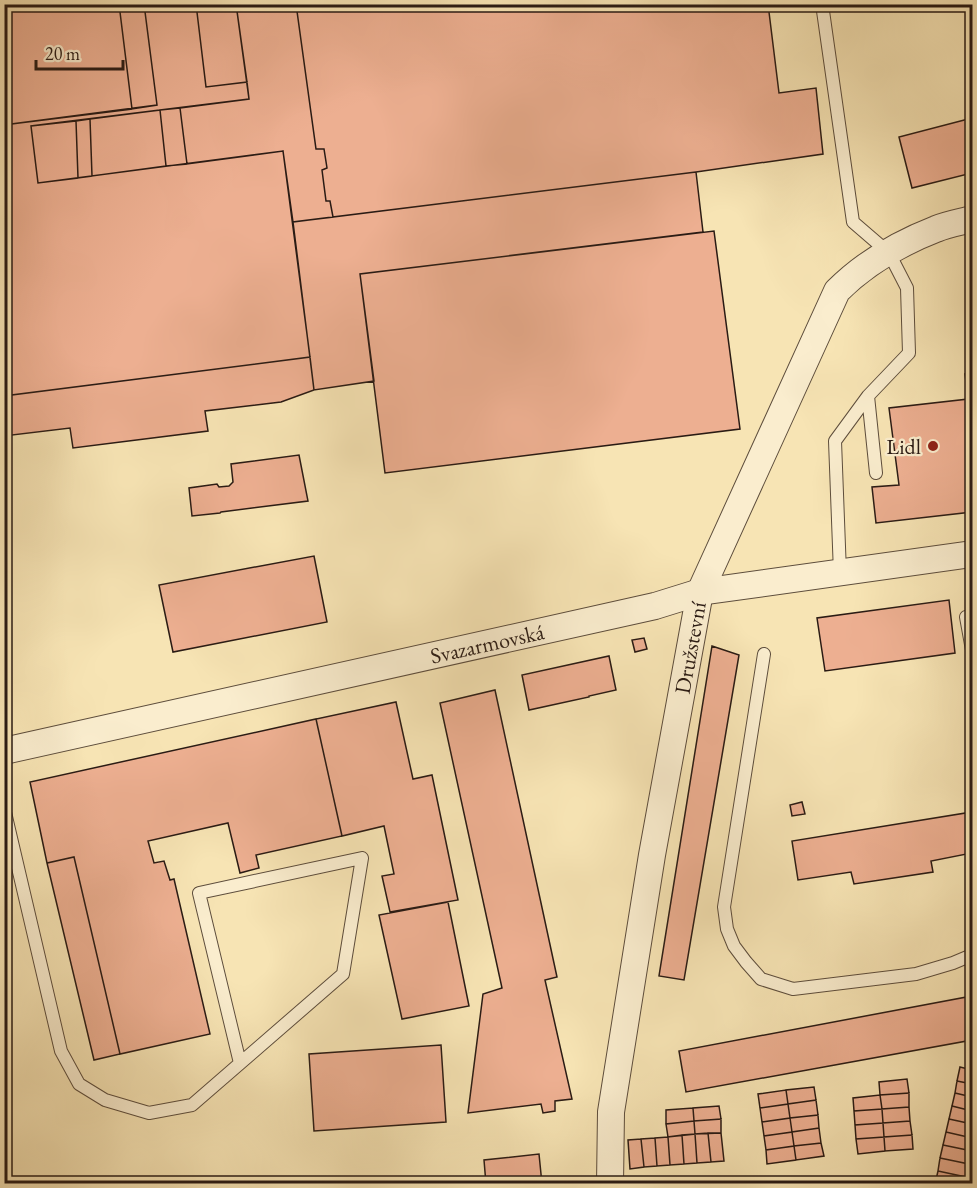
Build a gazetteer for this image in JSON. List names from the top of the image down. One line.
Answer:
{"streets":{"street":["Svazarmovská","Družstevní"]},"crossings":[["Svazarmovská","Družstevní"]],"places":["Lidl"],"scale_bar":"20 m"}
